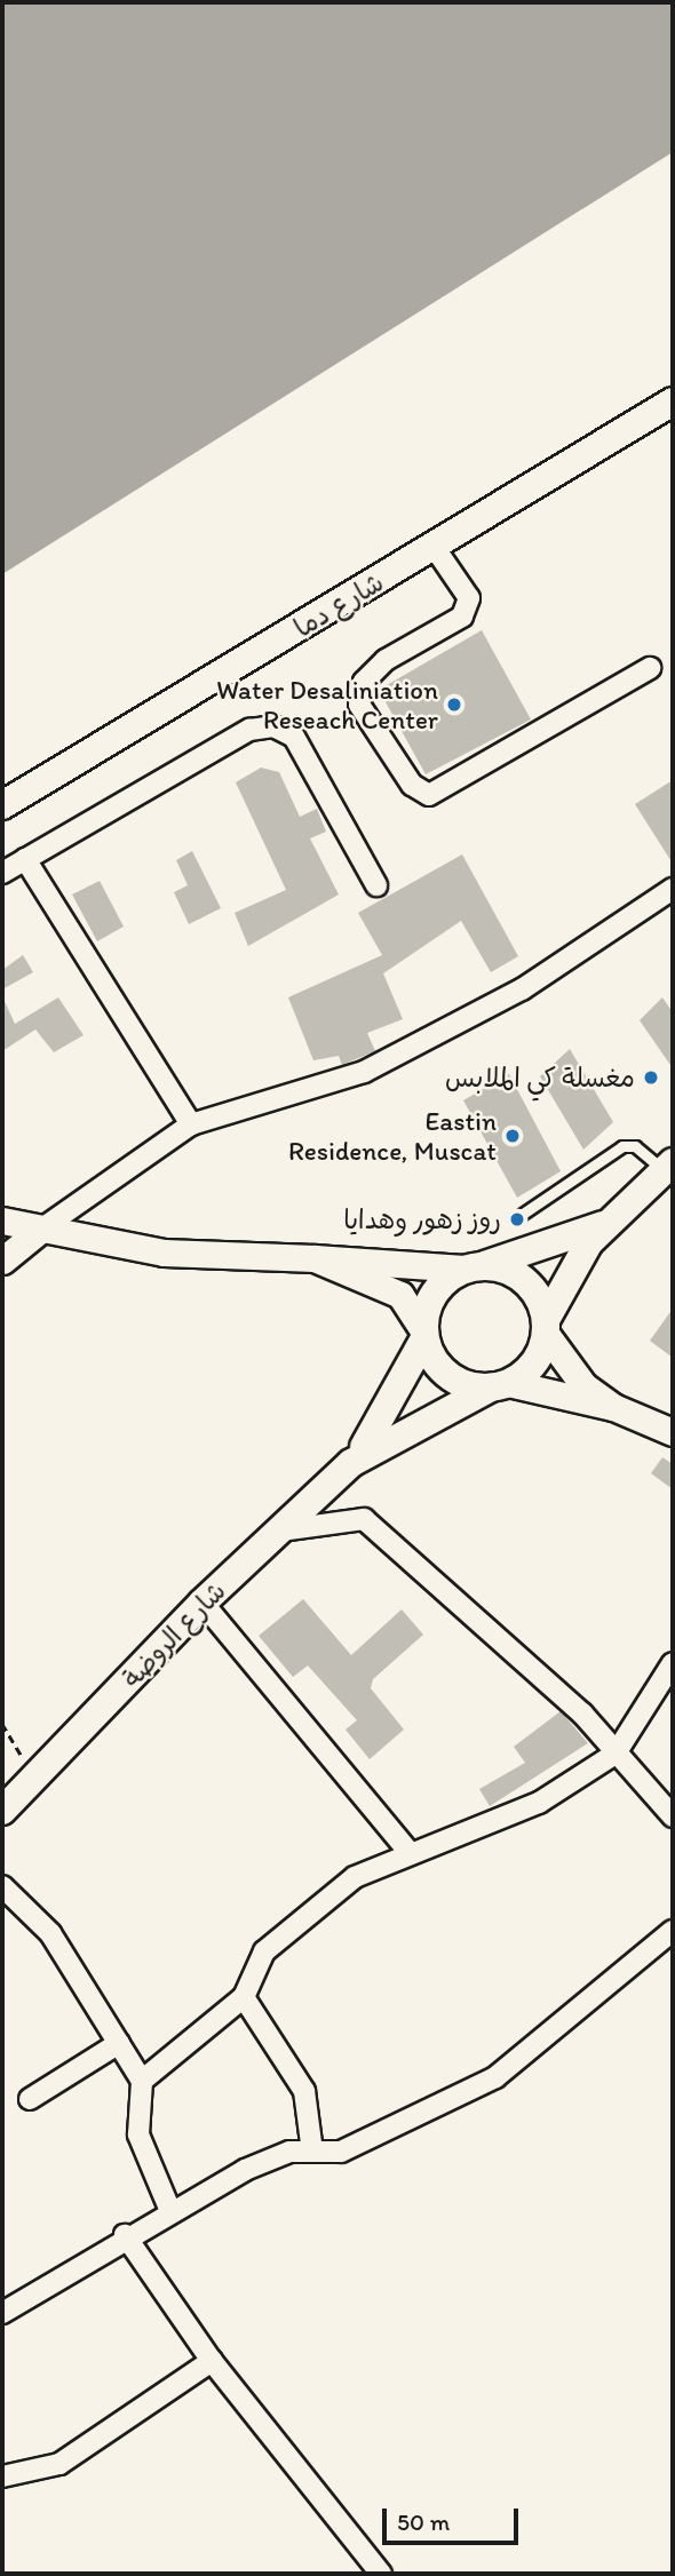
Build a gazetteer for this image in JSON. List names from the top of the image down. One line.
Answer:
{"streets":{"main road":["شارع دما","شارع الروضة"]},"places":["Water Desaliniation Reseach Center","مغسلة كي الملابس","Eastin Residence, Muscat","روز زهور وهدايا"],"scale_bar":"50 m"}
